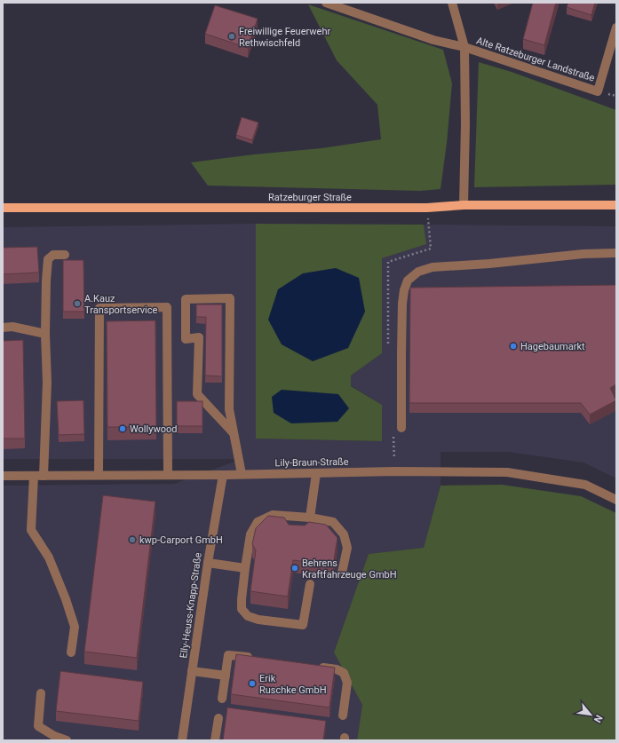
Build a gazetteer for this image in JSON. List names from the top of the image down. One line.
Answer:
{"streets":{"main road":["Ratzeburger Straße"],"street":["Alte Ratzeburger Landstraße","Lily-Braun-Straße","Elly-Heuss-Knapp-Straße"]},"crossings":[["Alte Ratzeburger Landstraße","Ratzeburger Straße"],["Lily-Braun-Straße","Elly-Heuss-Knapp-Straße"]],"places":["Freiwillige Feuerwehr Rethwischfeld","A.Kauz Transportservice","Hagebaumarkt","Wollywood","kwp-Carport GmbH","Behrens Kraftfahrzeuge GmbH","Erik Ruschke GmbH"],"north":"bottom right"}
